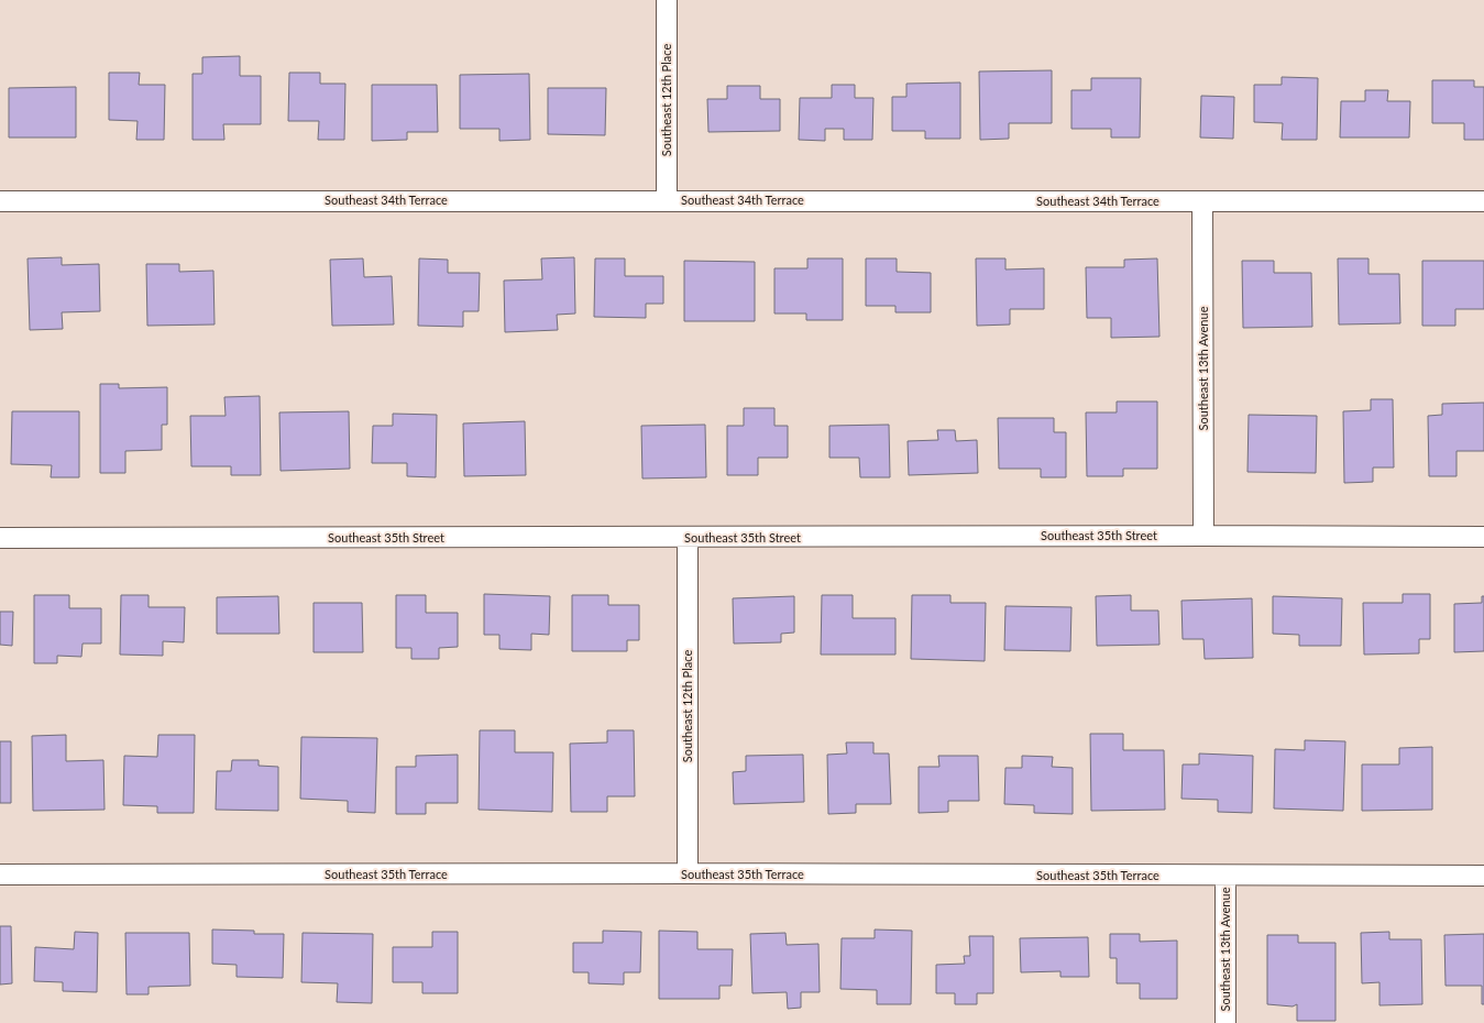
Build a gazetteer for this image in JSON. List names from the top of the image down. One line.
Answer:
{"streets":{"street":["Southeast 12th Place","Southeast 34th Terrace","Southeast 13th Avenue","Southeast 35th Street","Southeast 35th Terrace"]},"crossings":[["Southeast 12th Place","Southeast 34th Terrace"],["Southeast 12th Place","Southeast 35th Street"],["Southeast 12th Place","Southeast 35th Terrace"],["Southeast 34th Terrace","Southeast 13th Avenue"],["Southeast 13th Avenue","Southeast 35th Street"],["Southeast 13th Avenue","Southeast 35th Terrace"]]}
